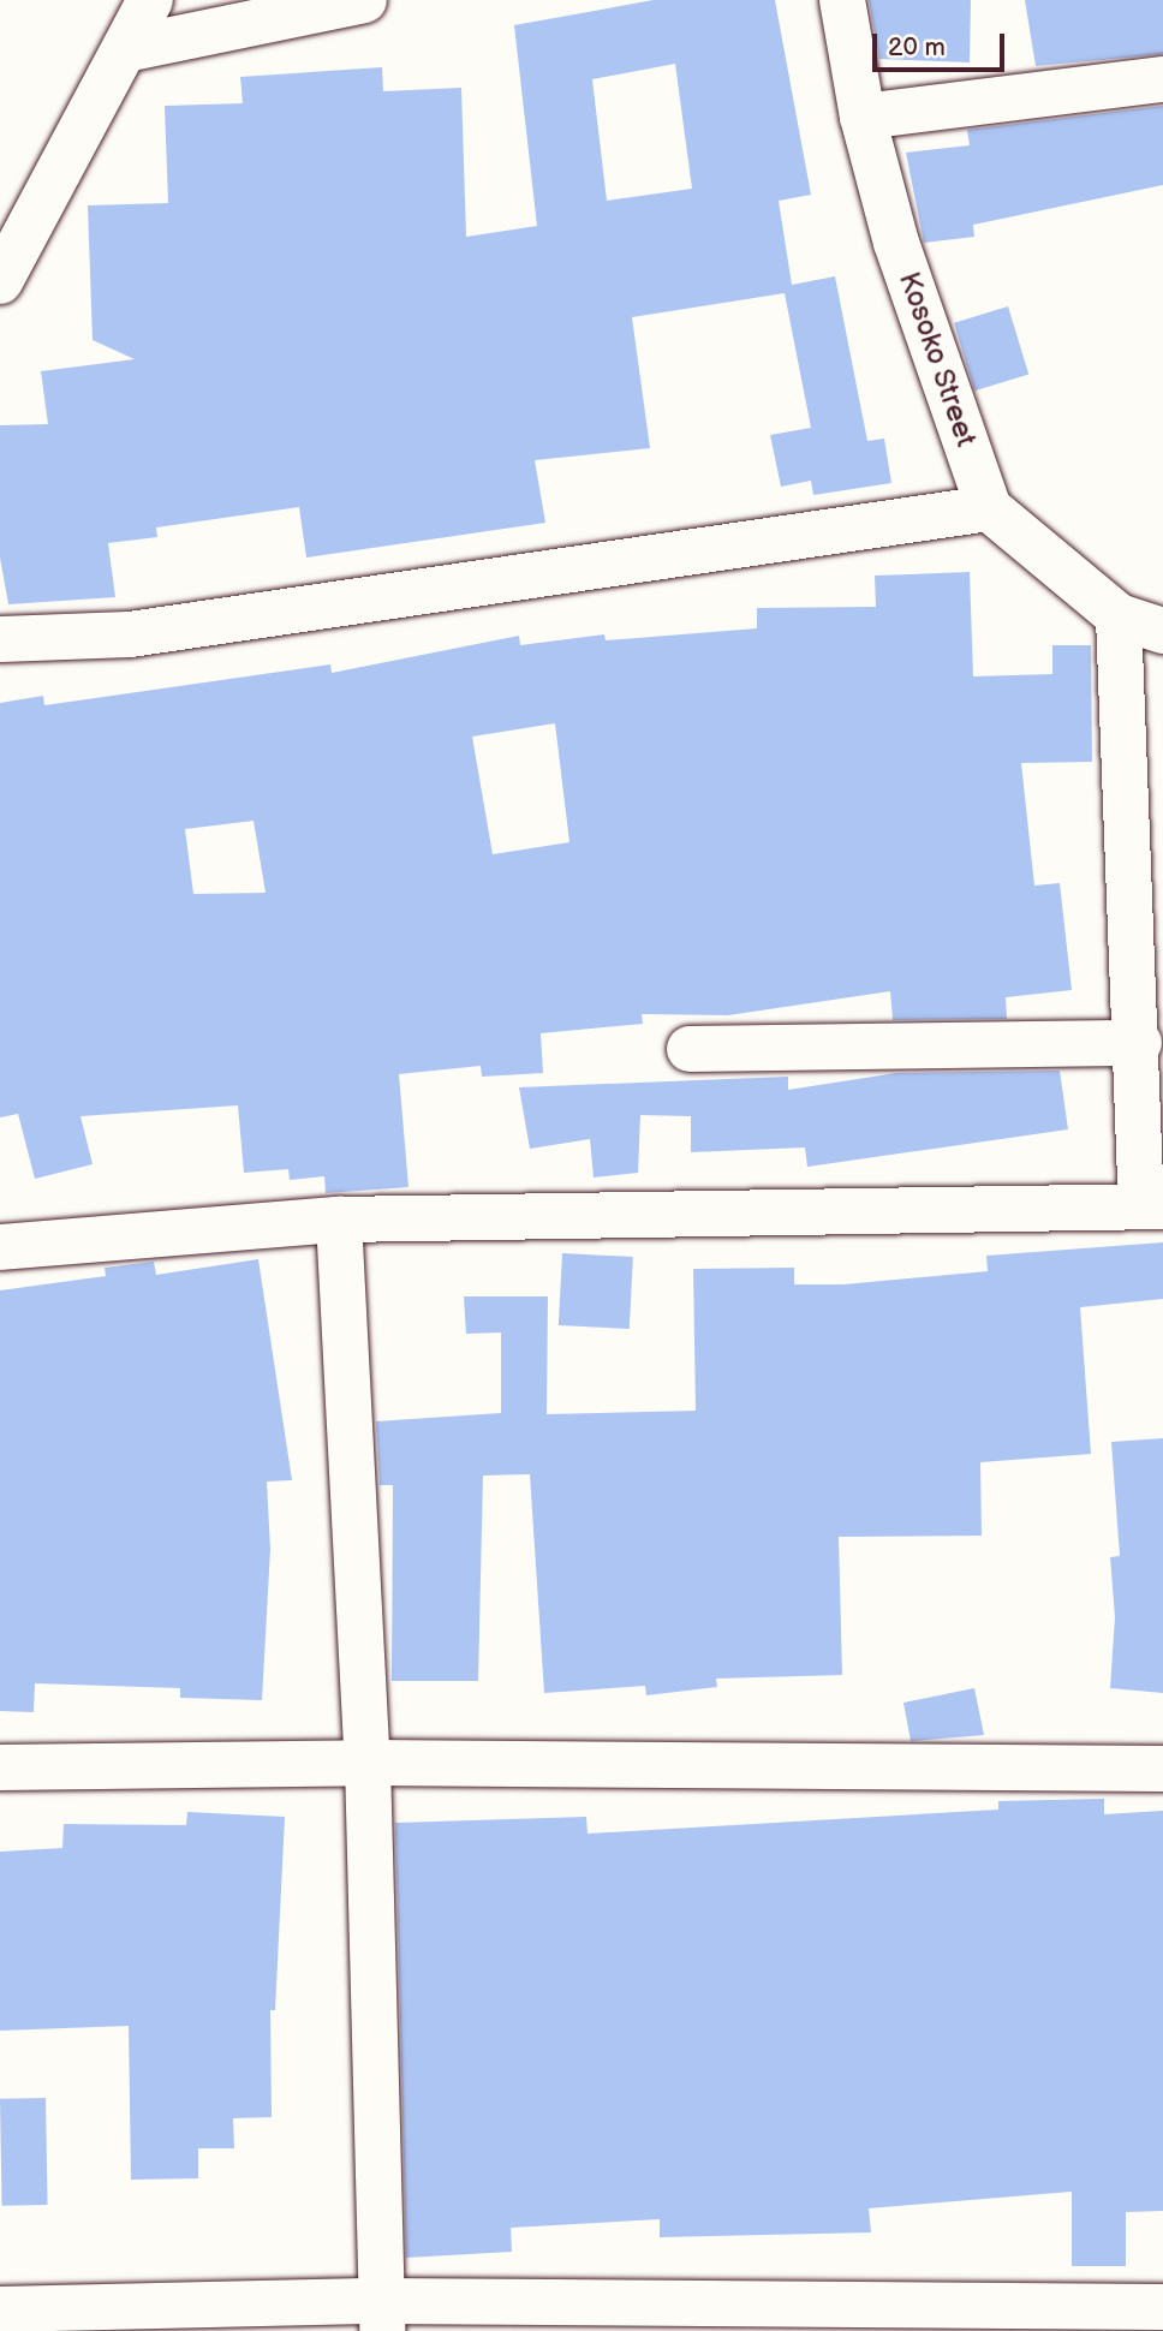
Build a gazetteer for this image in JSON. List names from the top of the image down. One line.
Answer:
{"streets":{"street":["Kosoko Street"]},"scale_bar":"20 m"}
